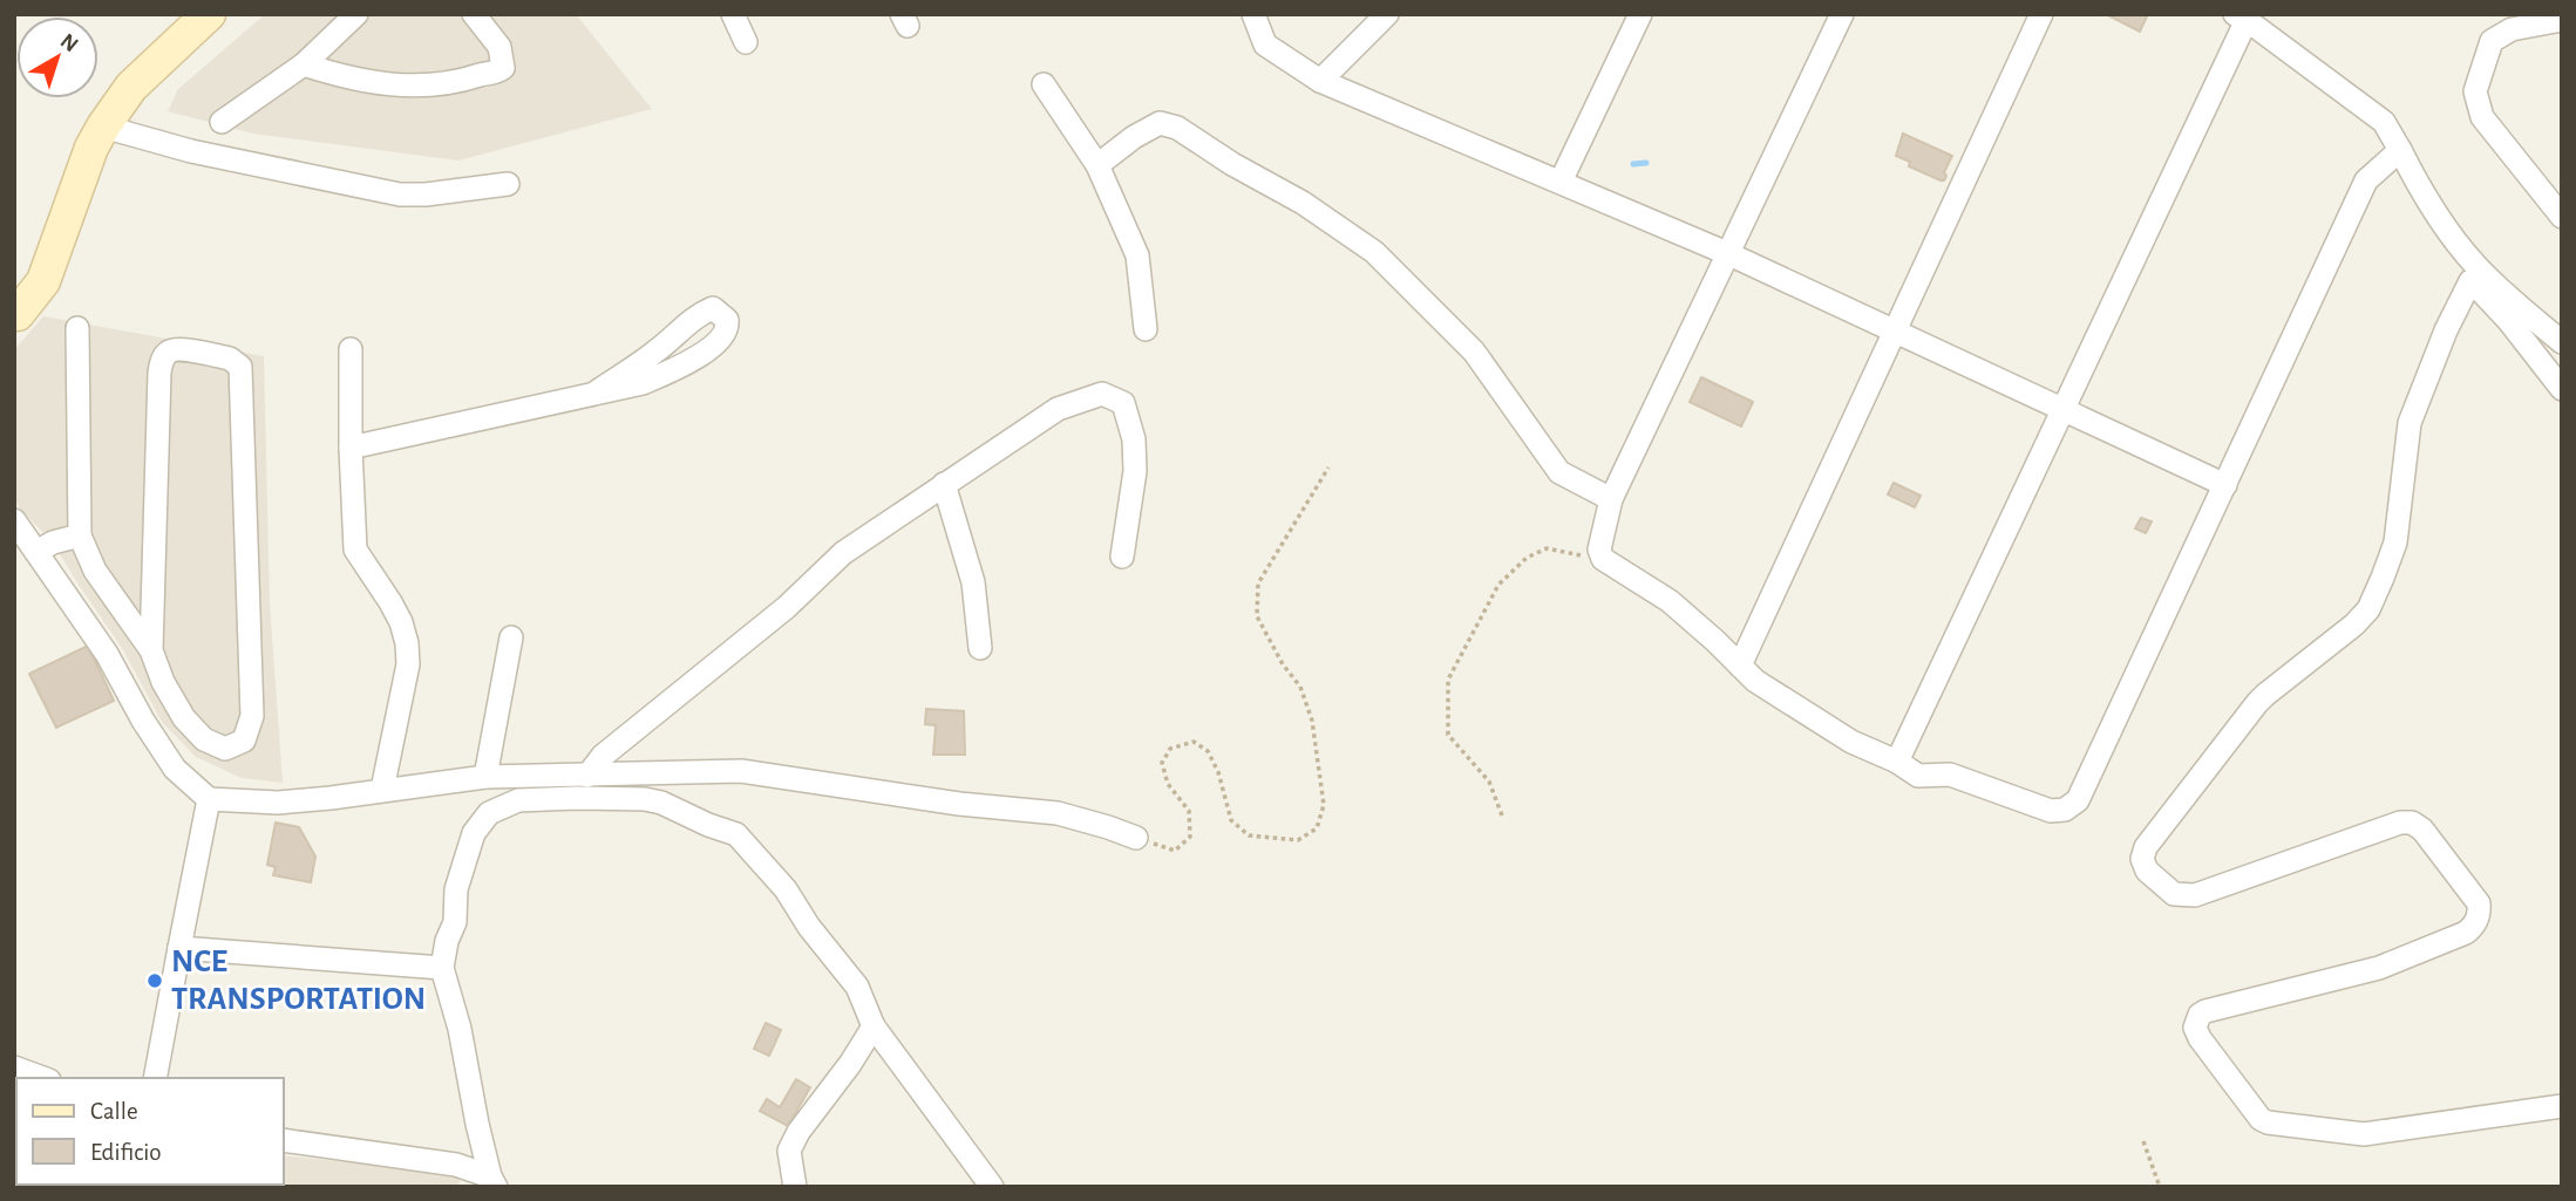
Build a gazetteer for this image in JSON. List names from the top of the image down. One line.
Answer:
{"places":["NCE TRANSPORTATION"],"legend":["Calle","Edificio"],"north":"top right"}
